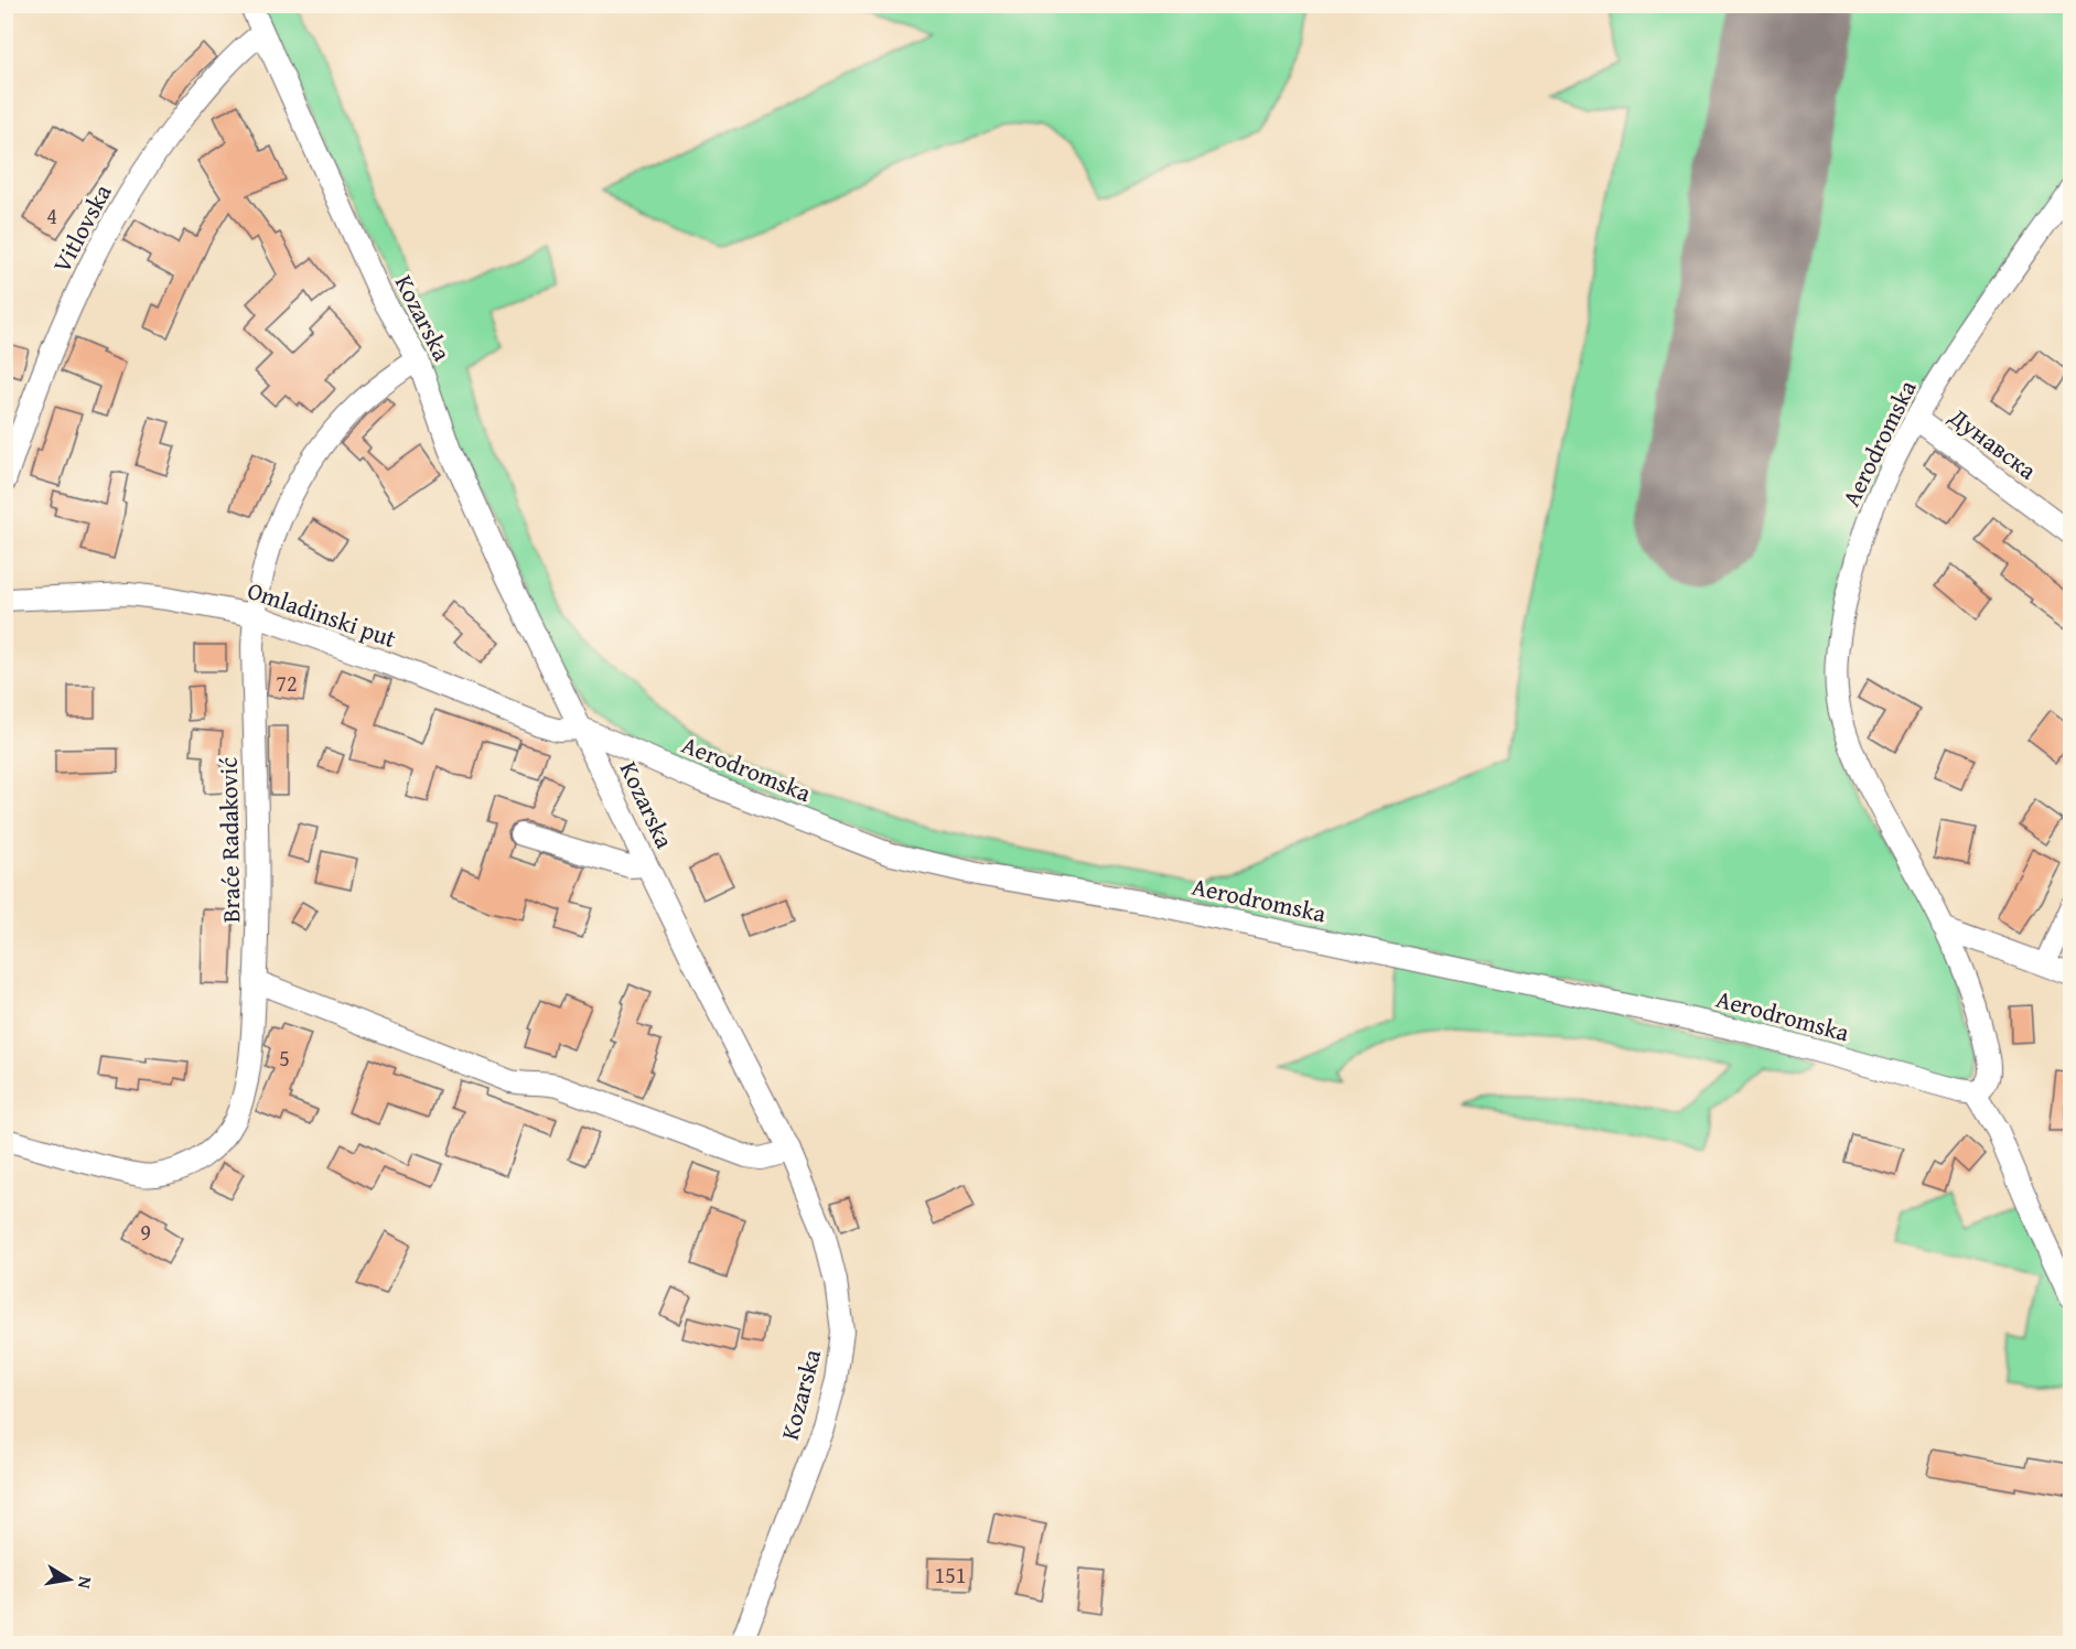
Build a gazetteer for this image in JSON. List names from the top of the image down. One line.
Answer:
{"streets":{"street":["Vitlovska","Kozarska","Aerodromska","Дунавска","Omladinski put","Braće Radaković"]},"crossings":[["Vitlovska","Kozarska"],["Kozarska","Omladinski put"],["Kozarska","Braće Radaković"],["Aerodromska","Дунавска"],["Aerodromska","Omladinski put"],["Omladinski put","Braće Radaković"]],"house_numbers":["4","72","5","9","151"],"north":"right"}
